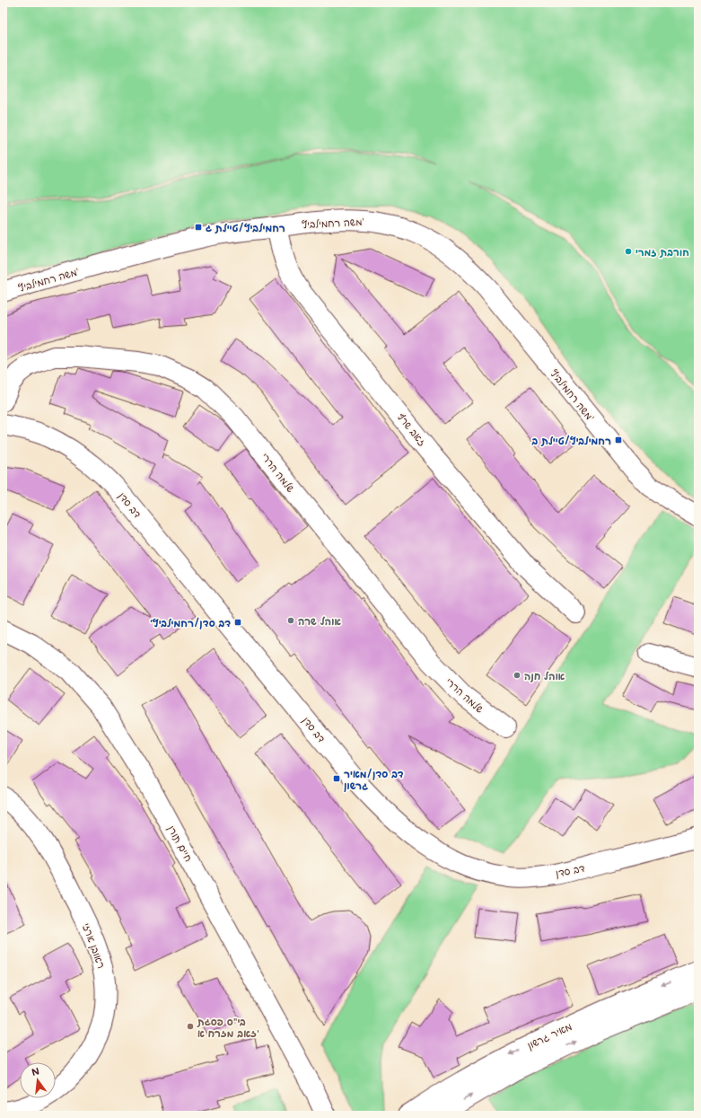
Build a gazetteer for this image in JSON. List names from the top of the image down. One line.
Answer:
{"streets":{"street":["משה רחמילביץ'","זאב שרף","שלמה הררי","דב סדן","חיים תורן","ראובן ארזי","מאיר גרשון"]},"crossings":[["משה רחמילביץ'","זאב שרף"]],"places":{"transit":["רחמילביץ/טיילת ג","רחמילביץ/טיילת ב","דב סדן/רחמילביץ׳","דב סדן/מאיר גרשון"],"other":["חורבת זמרי","אוהל שרה","אוהל חנה","בי\"ס פסגת זאב מזרח א'"]},"north":"top"}
